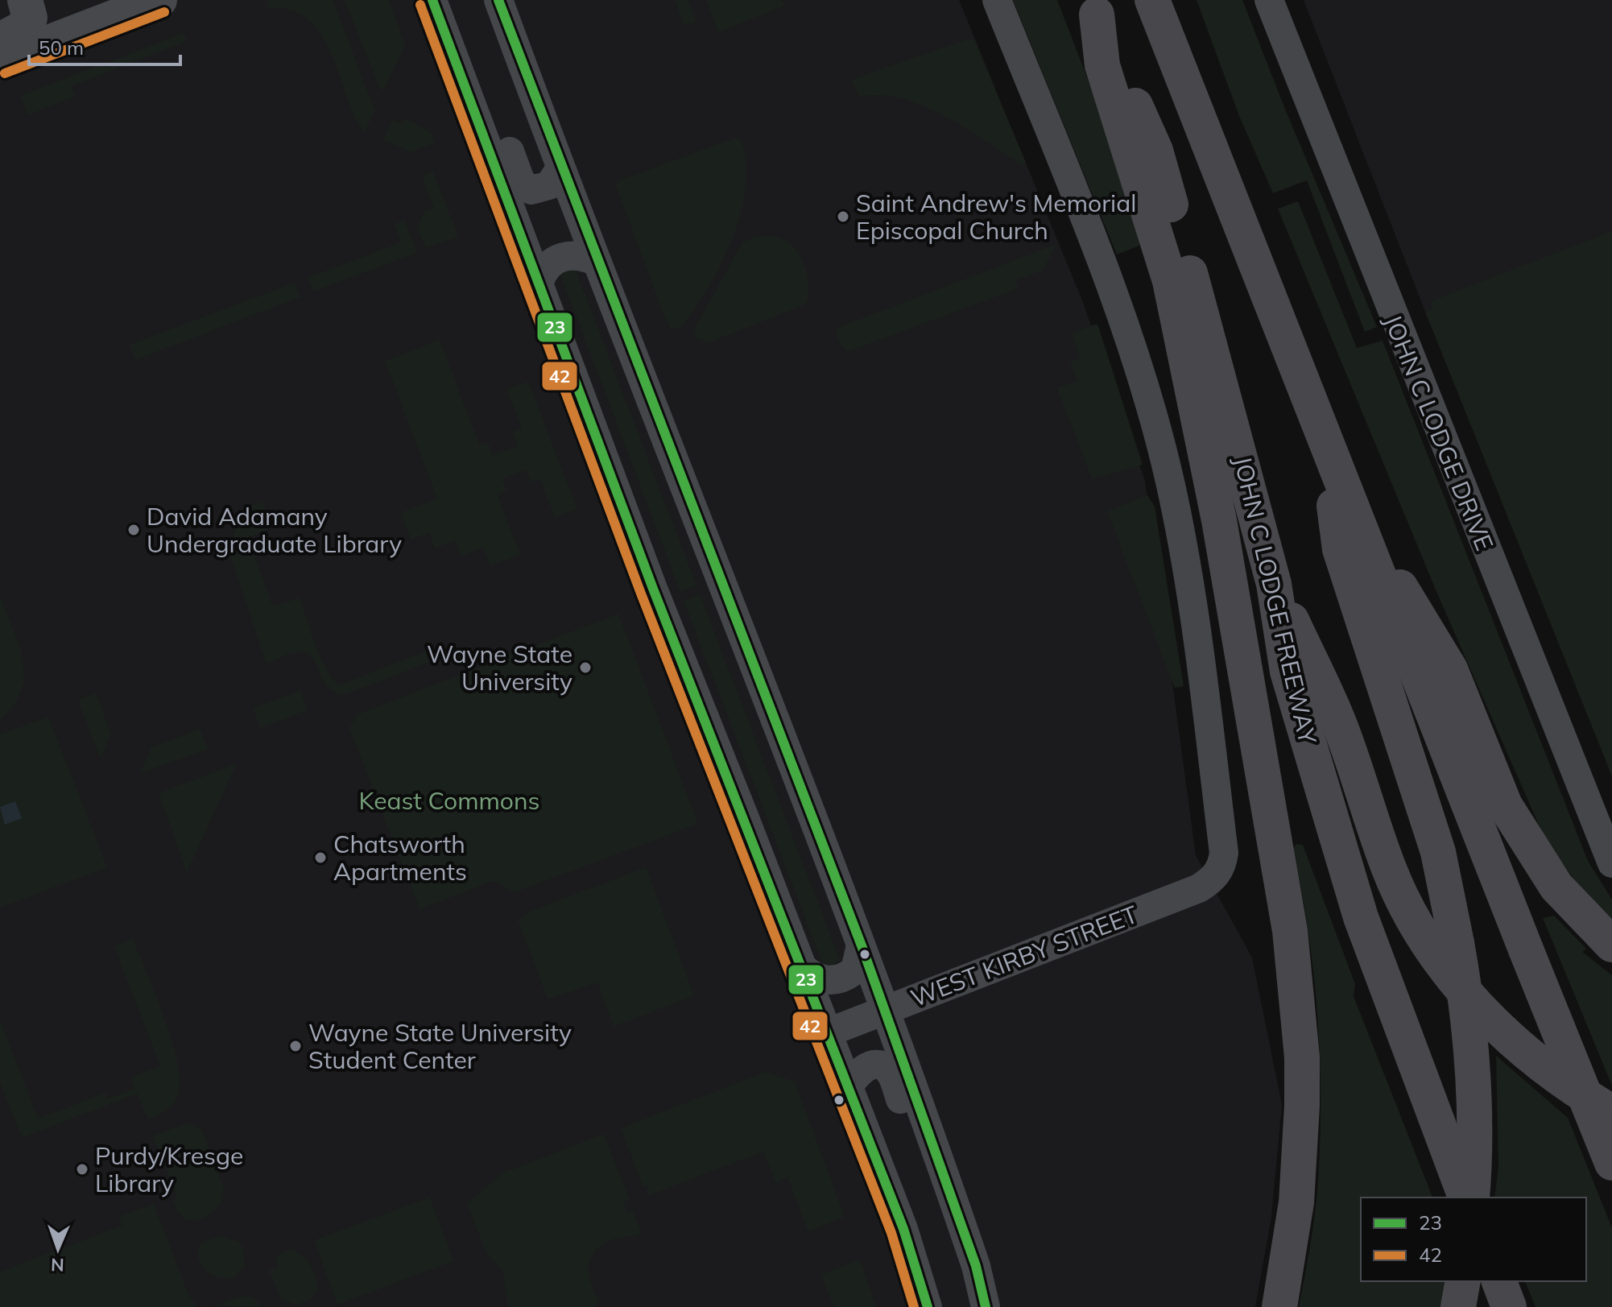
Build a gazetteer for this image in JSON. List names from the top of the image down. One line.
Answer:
{"streets":{"highway":["JOHN C LODGE FREEWAY"],"street":["JOHN C LODGE DRIVE","WEST KIRBY STREET"]},"parks":["Keast Commons"],"places":["Saint Andrew's Memorial Episcopal Church","David Adamany Undergraduate Library","Wayne State University","Chatsworth Apartments","Wayne State University Student Center","Purdy/Kresge Library"],"lines":["transit line 23","transit line 42"],"legend":["23","42"],"scale_bar":"50 m","north":"bottom"}
